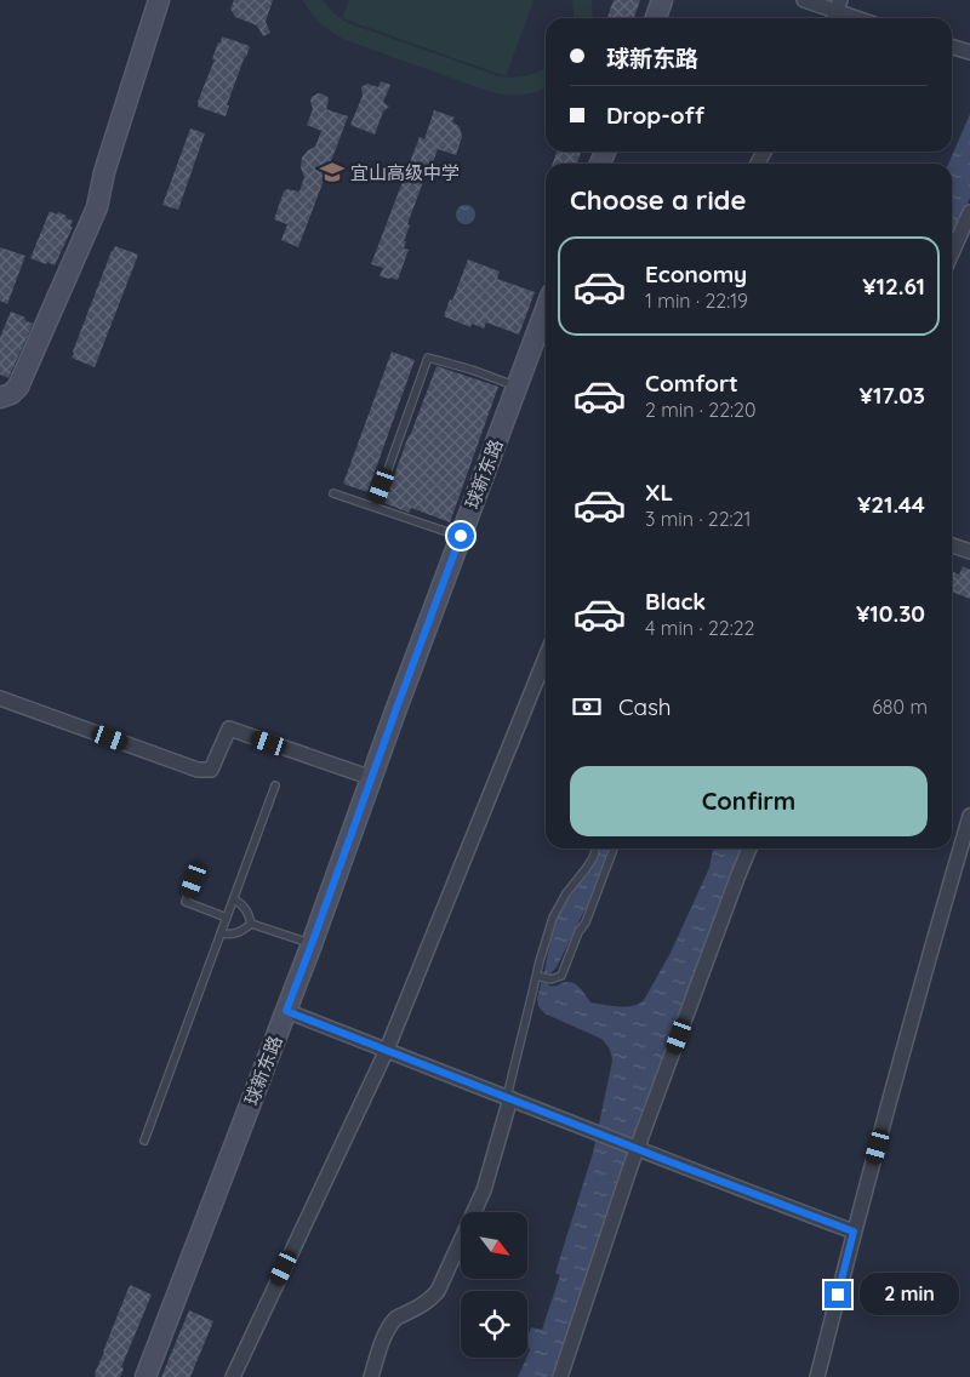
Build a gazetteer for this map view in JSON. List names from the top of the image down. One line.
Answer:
{"streets":{"street":["球新东路"]},"places":{"school or university":["宜山高级中学"]},"north":"bottom right","page":{"banner":["球新东路","Drop-off"],"heading":"Choose a ride","list":[{"name":"Economy","note":"1 min · 22:19","value":"¥12.61"},{"name":"Comfort","note":"2 min · 22:20","value":"¥17.03"},{"name":"XL","note":"3 min · 22:21","value":"¥21.44"},{"name":"Black","note":"4 min · 22:22","value":"¥10.30"}],"pay":["Cash","680 m"],"buttons":"Confirm","bubble":"2 min"}}
